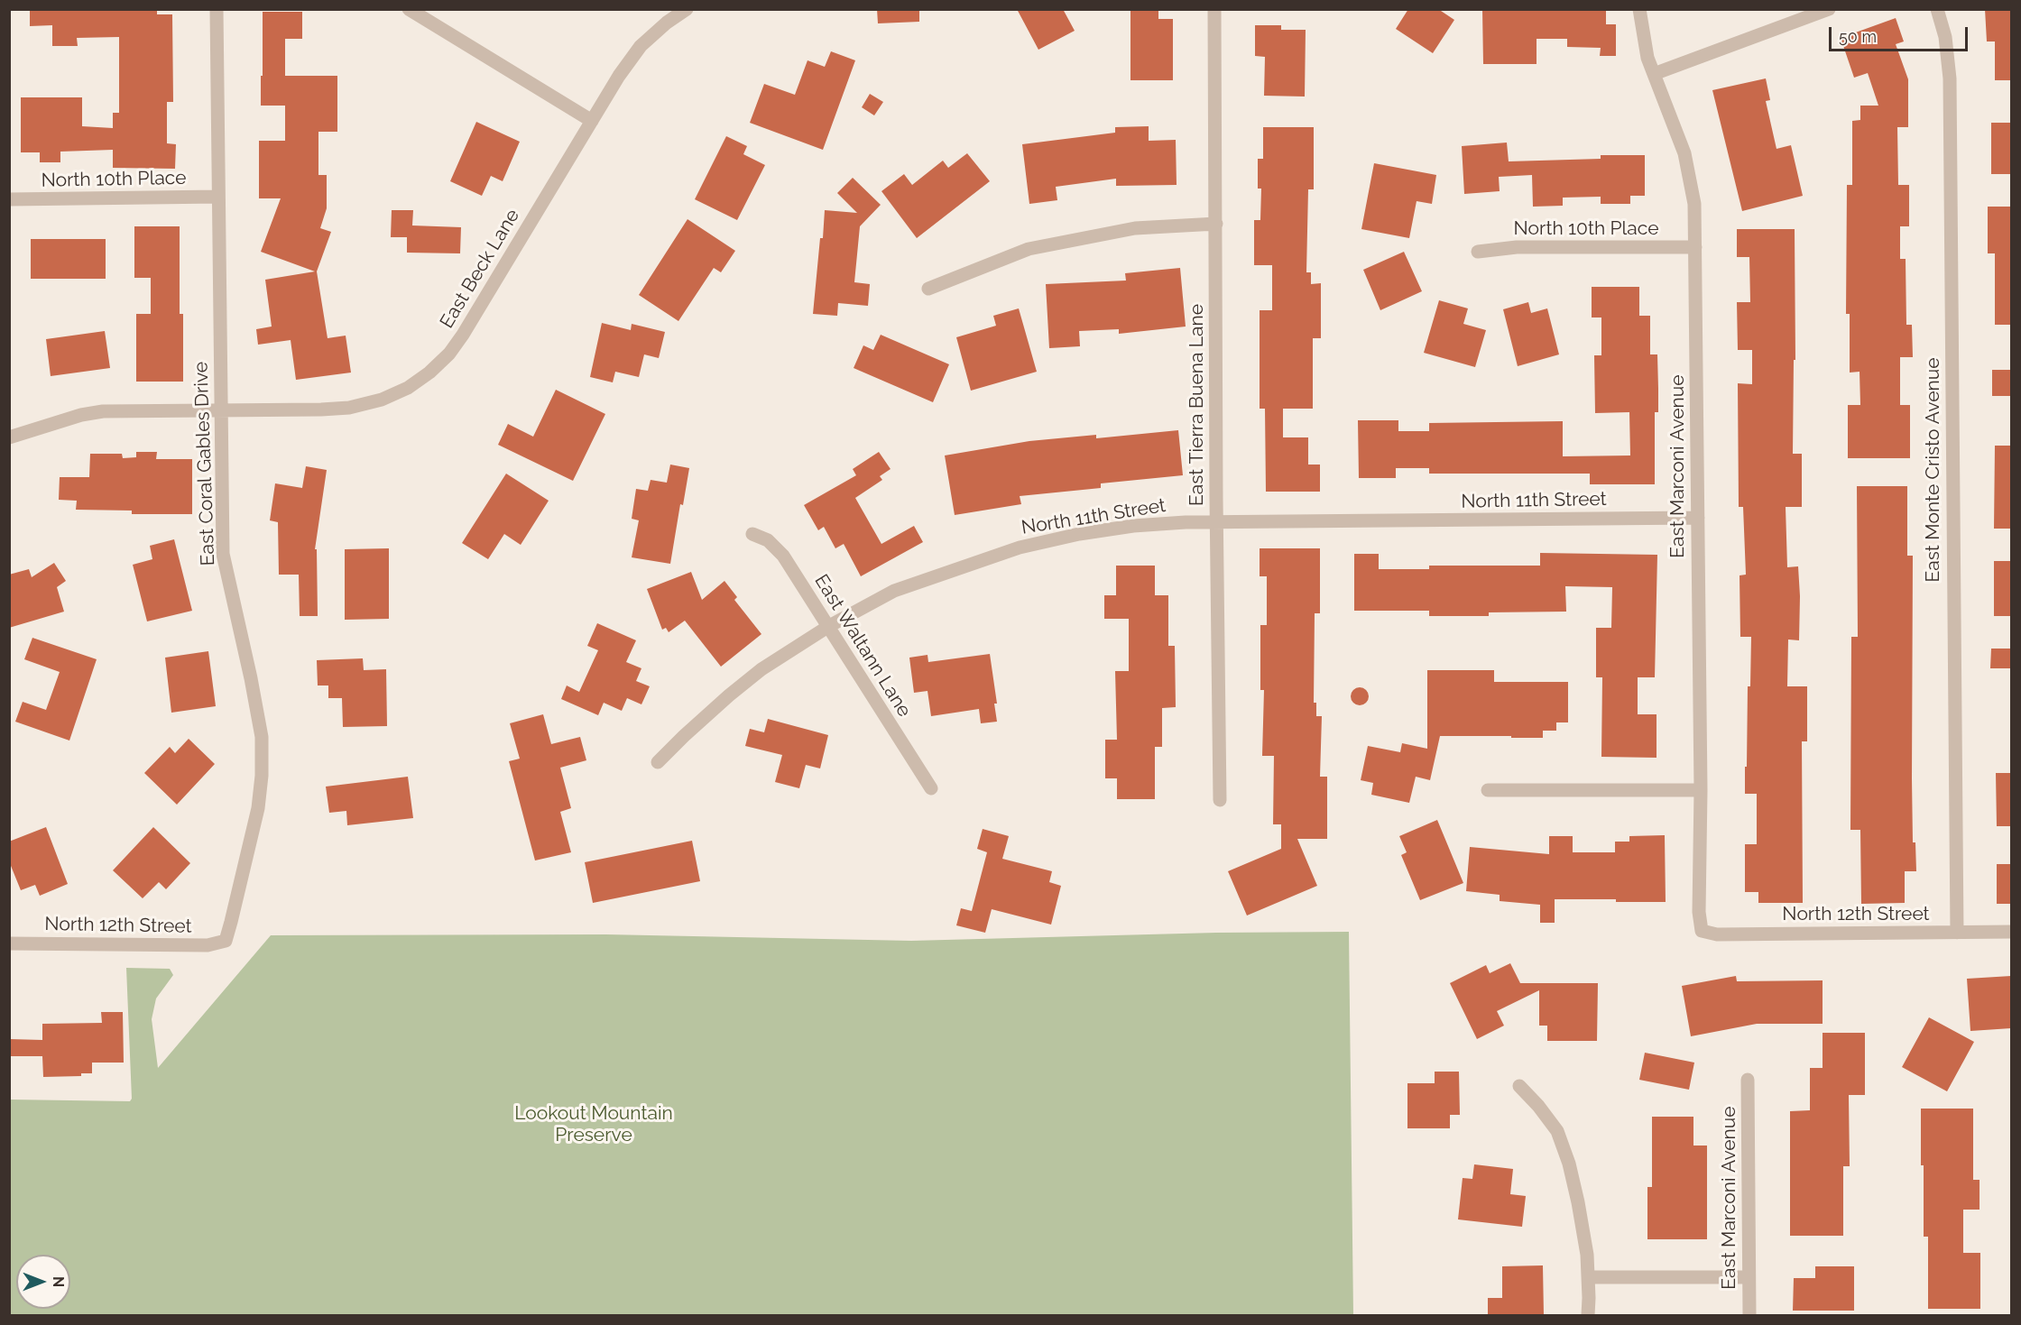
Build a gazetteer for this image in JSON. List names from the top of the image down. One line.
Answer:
{"streets":{"street":["North 10th Place","East Beck Lane","East Tierra Buena Lane","East Coral Gables Drive","East Marconi Avenue","East Monte Cristo Avenue","North 11th Street","East Waltann Lane","North 12th Street"]},"crossings":[["North 10th Place","East Coral Gables Drive"],["North 10th Place","East Marconi Avenue"],["East Beck Lane","East Coral Gables Drive"],["East Tierra Buena Lane","North 11th Street"],["East Coral Gables Drive","North 12th Street"],["East Marconi Avenue","North 11th Street"],["East Marconi Avenue","North 12th Street"],["East Monte Cristo Avenue","North 12th Street"],["North 11th Street","East Waltann Lane"]],"parks":["Lookout Mountain Preserve"],"scale_bar":"50 m","north":"right"}
